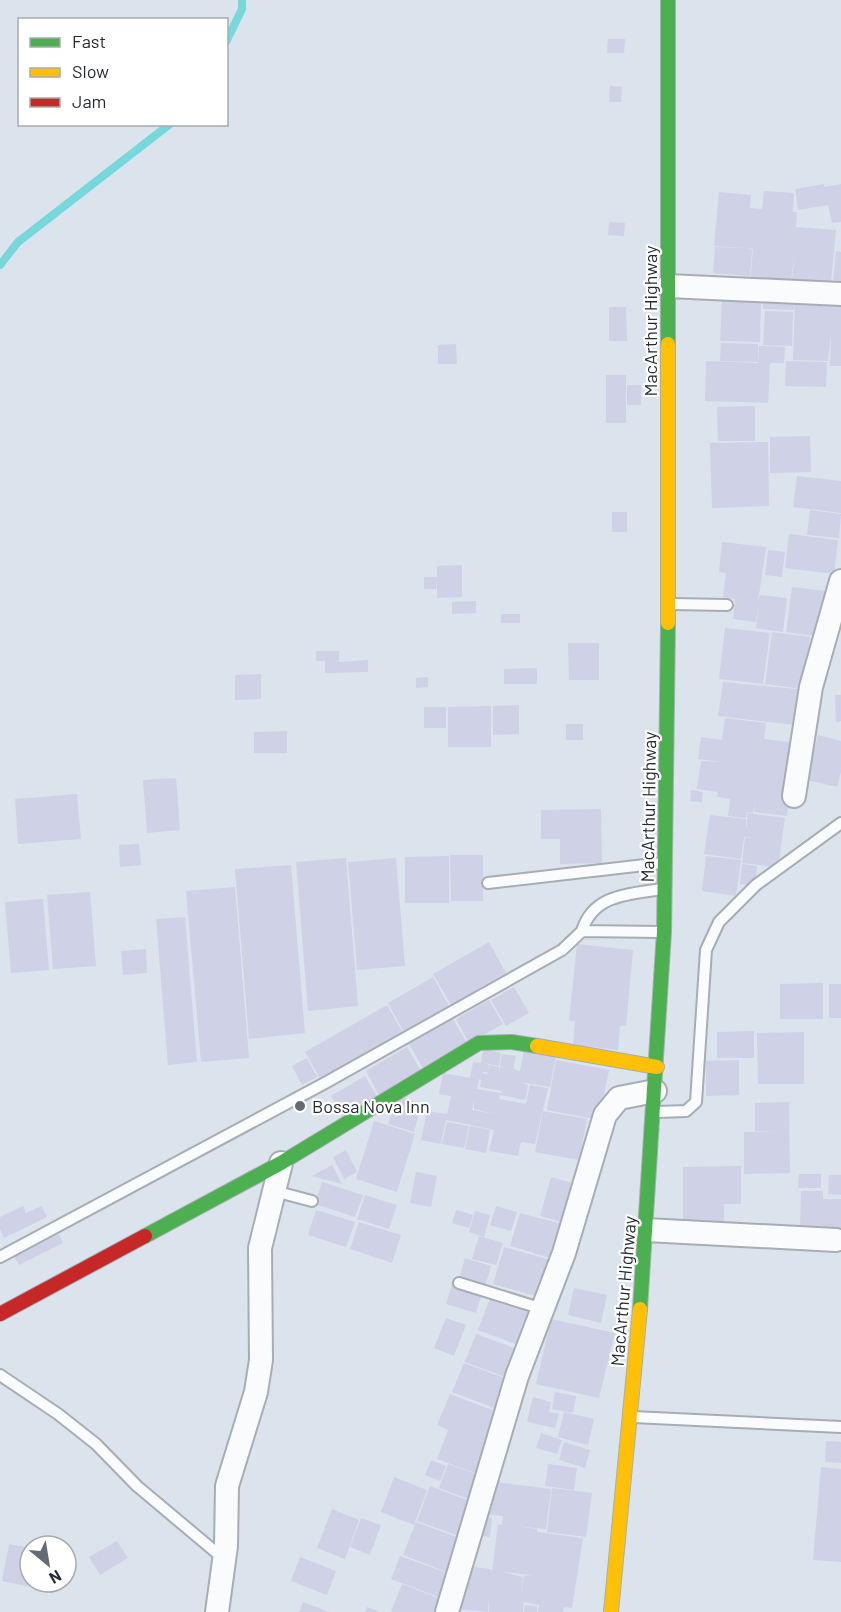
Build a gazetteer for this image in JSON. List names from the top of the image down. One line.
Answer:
{"streets":{"main road":["MacArthur Highway"]},"places":["Bossa Nova Inn"],"legend":["Fast","Slow","Jam"],"north":"bottom right"}
